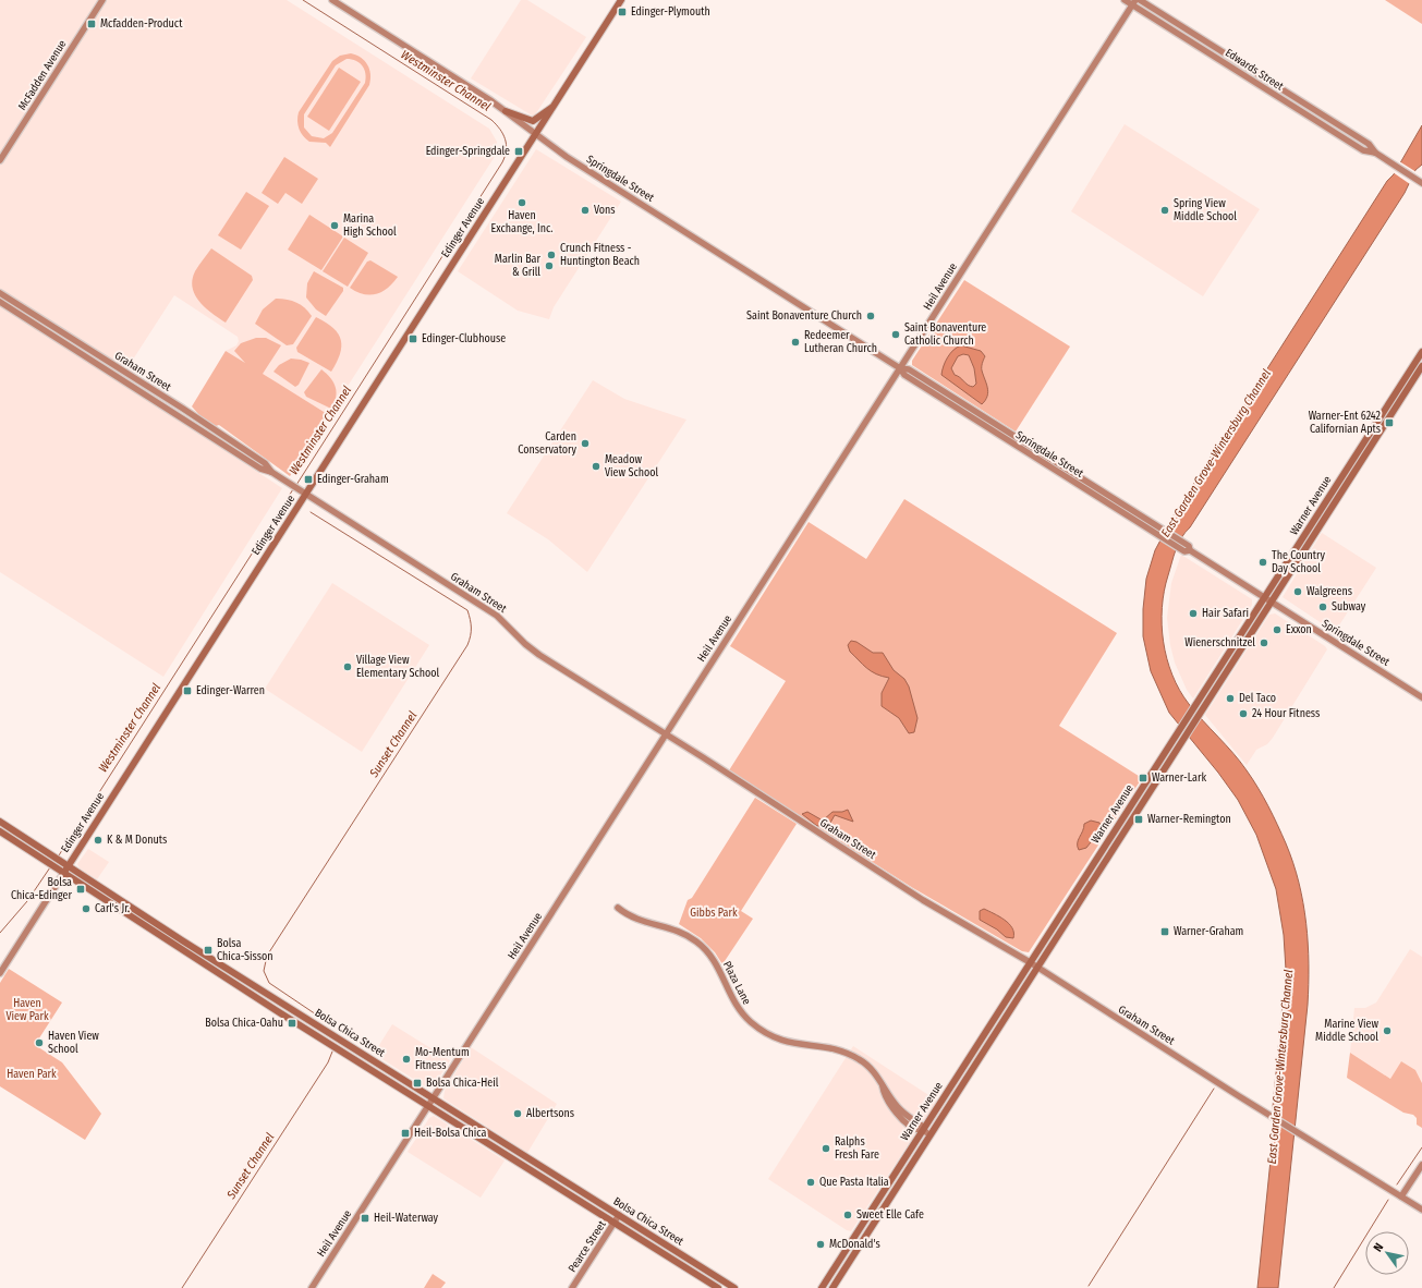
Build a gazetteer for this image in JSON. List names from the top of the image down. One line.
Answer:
{"streets":{"main road":["Edwards Street","McFadden Avenue","Springdale Street","Edinger Avenue","Heil Avenue","Graham Street","Warner Avenue","Plaza Lane","Bolsa Chica Street","Pearce Street"]},"crossings":[["Edwards Street","Heil Avenue"],["Springdale Street","Edinger Avenue"],["Springdale Street","Heil Avenue"],["Springdale Street","Warner Avenue"],["Edinger Avenue","Graham Street"],["Edinger Avenue","Bolsa Chica Street"],["Heil Avenue","Graham Street"],["Heil Avenue","Bolsa Chica Street"],["Graham Street","Warner Avenue"],["Warner Avenue","Plaza Lane"],["Bolsa Chica Street","Pearce Street"]],"water":["Westminster Channel","East Garden Grove-Wintersburg Channel","Sunset Channel"],"parks":["Gibbs Park","Haven View Park","Haven Park"],"places":{"transit":["Edinger-Plymouth","Mcfadden-Product","Edinger-Springdale","Edinger-Clubhouse","Warner-Ent 6242 Californian Apts","Edinger-Graham","Edinger-Warren","Warner-Lark","Warner-Remington","Bolsa Chica-Edinger","Warner-Graham","Bolsa Chica-Sisson","Bolsa Chica-Oahu","Bolsa Chica-Heil","Heil-Bolsa Chica","Heil-Waterway"],"other":["Haven Exchange, Inc.","Vons","Spring View Middle School","Marina High School","Crunch Fitness - Huntington Beach","Marlin Bar & Grill","Saint Bonaventure Church","Saint Bonaventure Catholic Church","Redeemer Lutheran Church","Carden Conservatory","Meadow View School","The Country Day School","Walgreens","Subway","Hair Safari","Exxon","Wienerschnitzel","Village View Elementary School","Del Taco","24 Hour Fitness","K & M Donuts","Carl's Jr.","Marine View Middle School","Haven View School","Mo-Mentum Fitness","Albertsons","Ralphs Fresh Fare","Que Pasta Italia","Sweet Elle Cafe","McDonald's"]},"north":"top left"}
